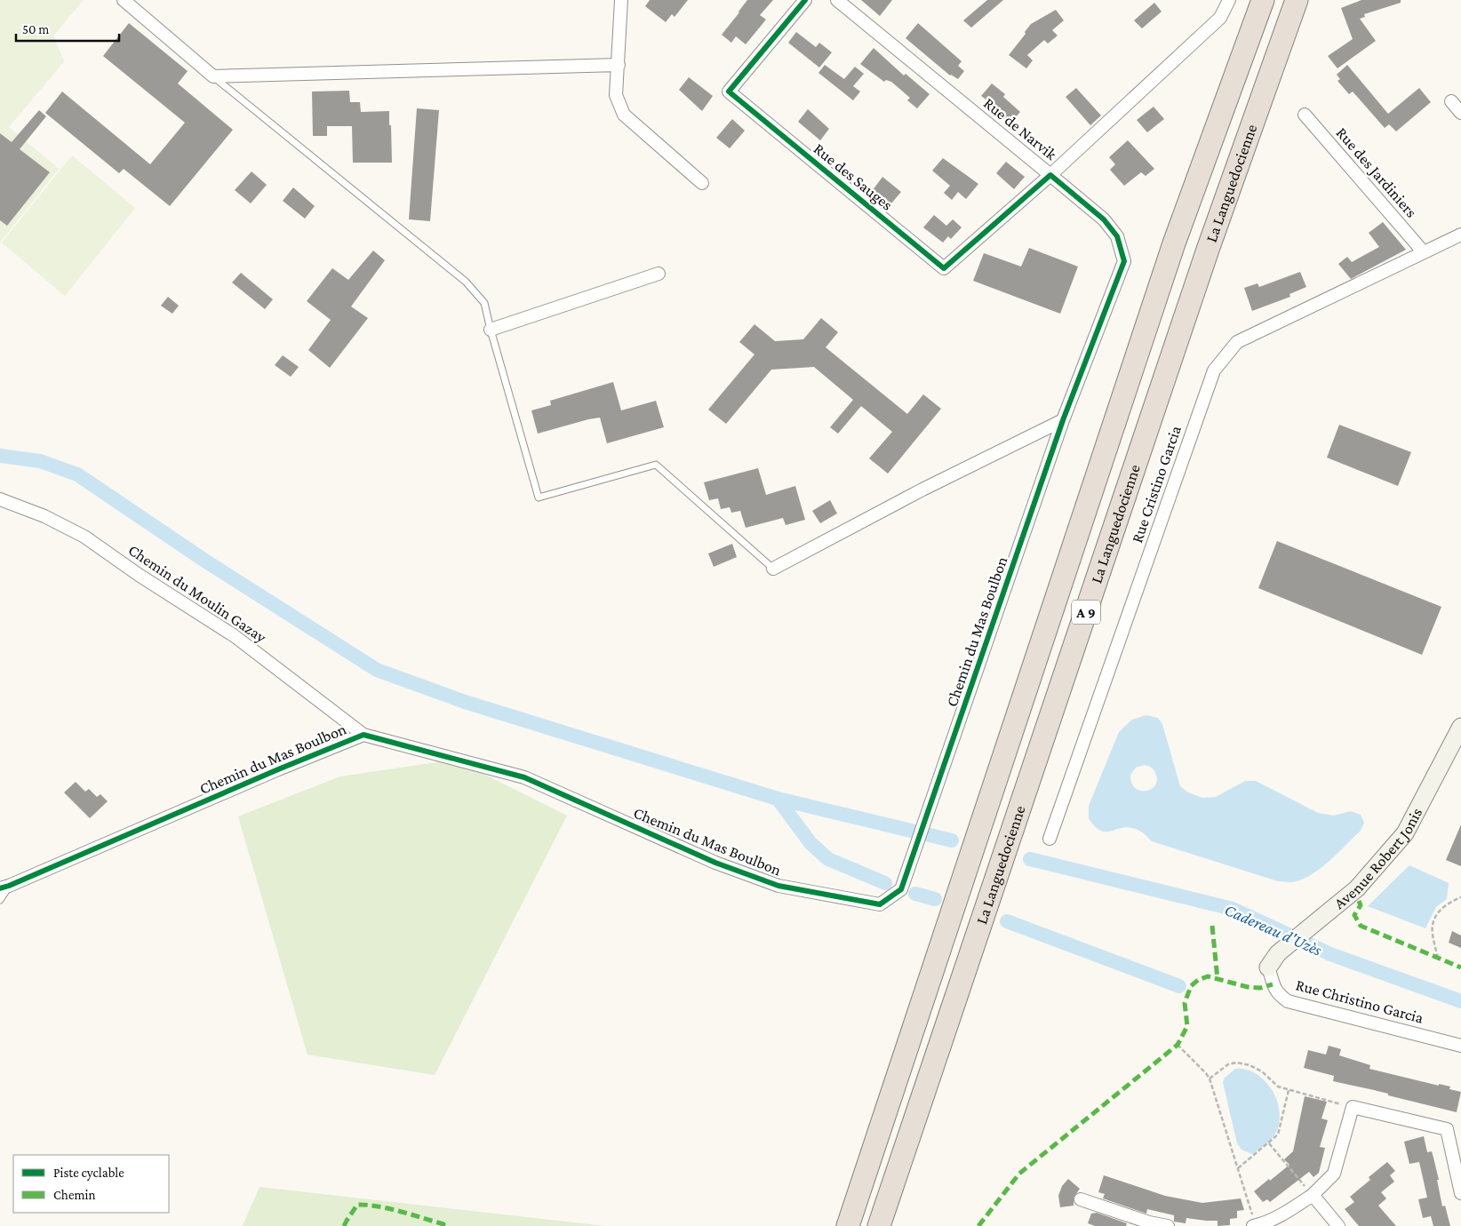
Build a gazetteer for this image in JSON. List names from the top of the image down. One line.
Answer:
{"streets":{"highway":["La Languedocienne","A 9"],"street":["Rue de Narvik","Rue des Jardiniers","Rue des Sauges","Rue Cristino Garcia","Chemin du Moulin Gazay","Chemin du Mas Boulbon","Avenue Robert Jonis","Rue Christino Garcia"]},"crossings":[["Rue de Narvik","Rue des Sauges"],["Rue de Narvik","Chemin du Mas Boulbon"],["Rue des Jardiniers","Rue Cristino Garcia"],["Rue des Sauges","Chemin du Mas Boulbon"],["Chemin du Moulin Gazay","Chemin du Mas Boulbon"],["Avenue Robert Jonis","Rue Christino Garcia"]],"water":["Cadereau d'Uzès"],"legend":["Piste cyclable","Chemin"],"scale_bar":"50 m"}
